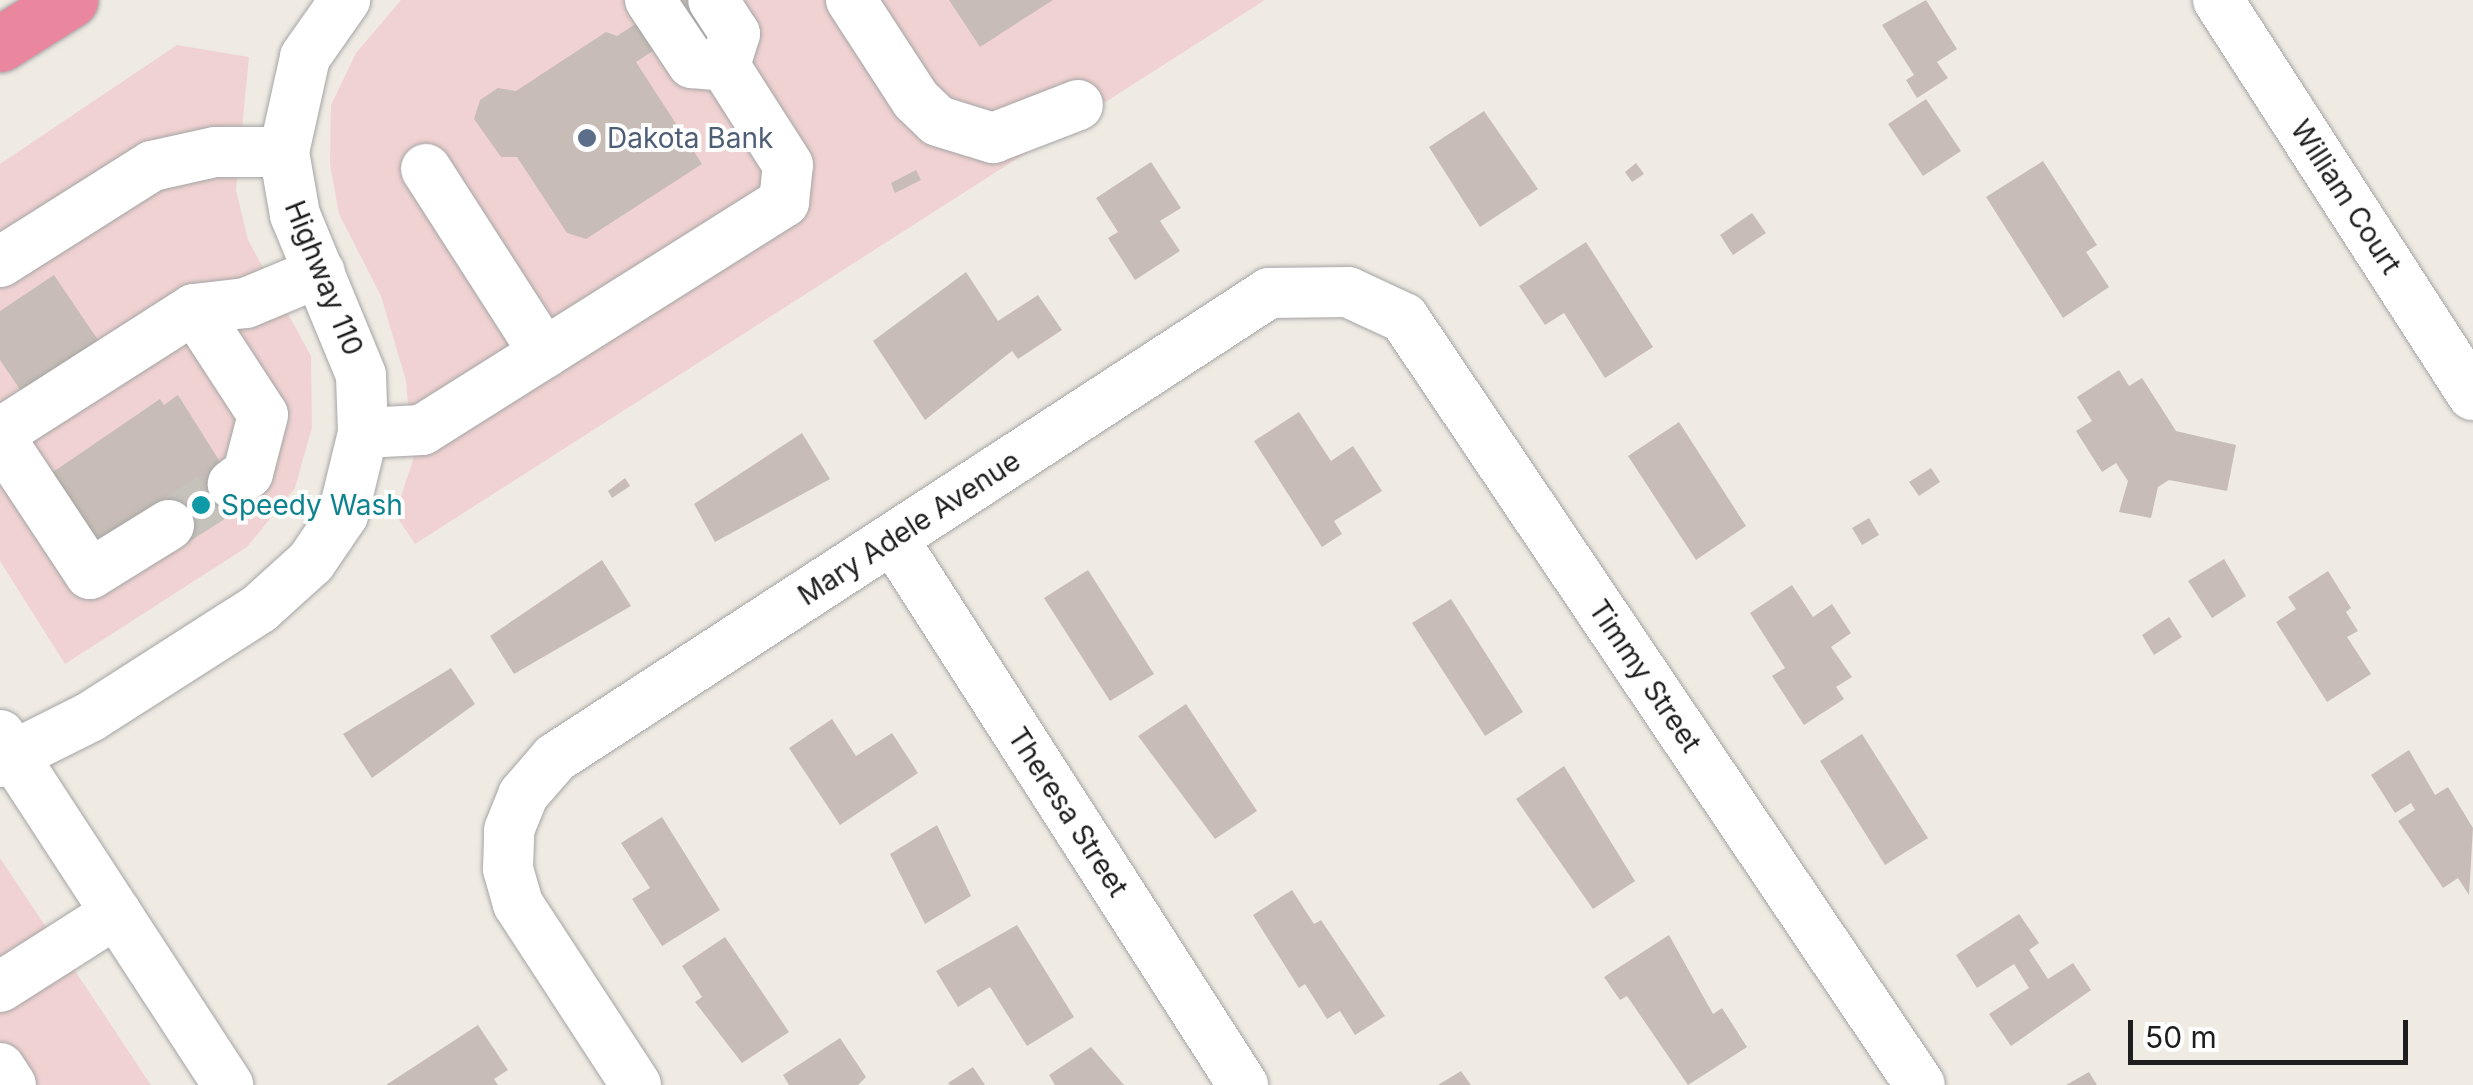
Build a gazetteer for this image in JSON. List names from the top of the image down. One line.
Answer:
{"streets":{"street":["William Court","Highway 110","Mary Adele Avenue","Timmy Street","Theresa Street"]},"crossings":[["Mary Adele Avenue","Timmy Street"],["Mary Adele Avenue","Theresa Street"]],"places":["Dakota Bank","Speedy Wash"],"scale_bar":"50 m"}
